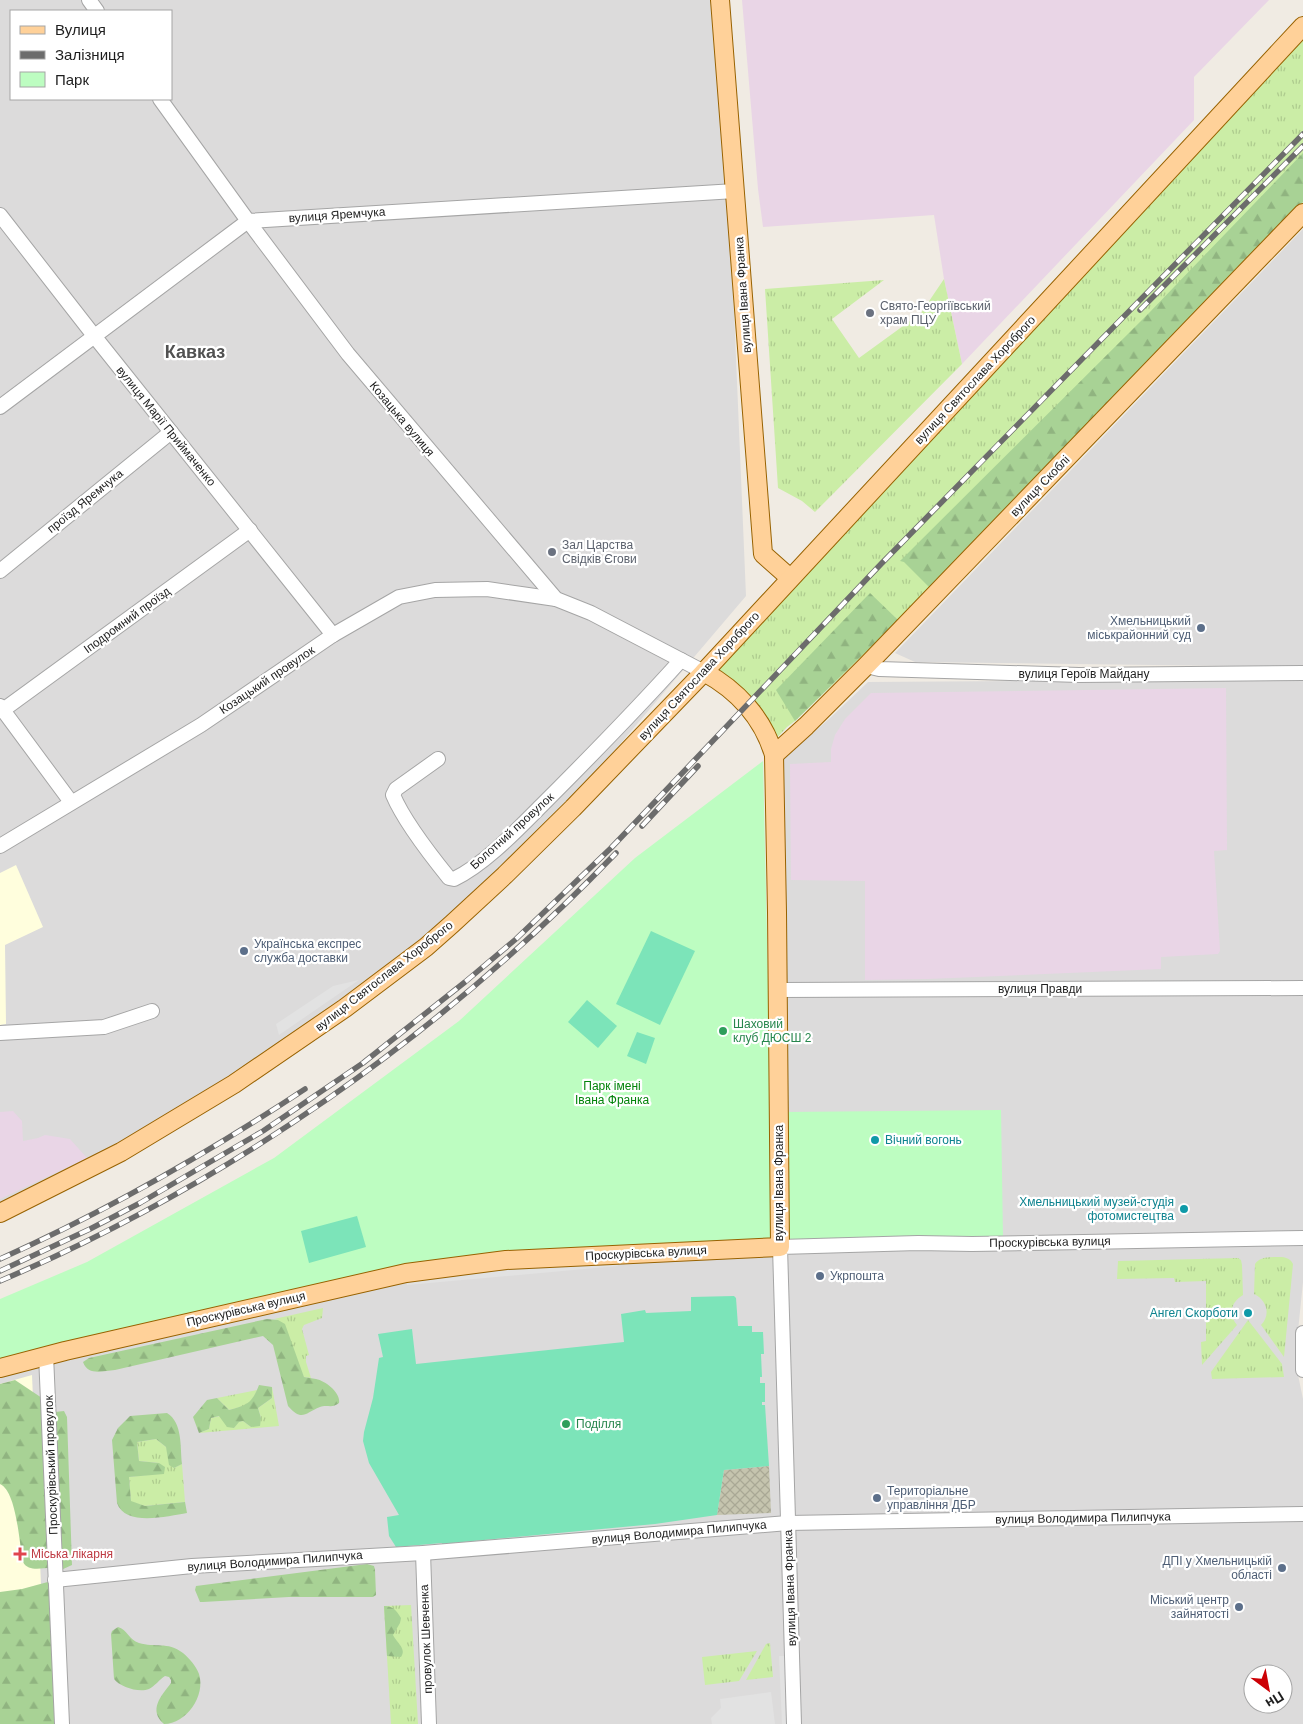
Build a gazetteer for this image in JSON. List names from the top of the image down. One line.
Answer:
{"streets":{"main road":["вулиця Івана Франка","вулиця Святослава Хороброго","вулиця Скоблі","Проскурівська вулиця"],"street":["вулиця Яремчука","Козацька вулиця","вулиця Марії Приймаченко","проїзд Яремчука","Іподромний проїзд","вулиця Героїв Майдану","Козацький провулок","Болотний провулок","вулиця Правди","Проскурівський провулок","вулиця Володимира Пилипчука","провулок Шевченка"]},"crossings":[["вулиця Яремчука","вулиця Івана Франка"],["вулиця Яремчука","Козацька вулиця"],["вулиця Івана Франка","вулиця Святослава Хороброго"],["вулиця Івана Франка","Козацька вулиця"],["вулиця Івана Франка","вулиця Скоблі"],["вулиця Івана Франка","вулиця Правди"],["вулиця Івана Франка","Проскурівська вулиця"],["вулиця Івана Франка","вулиця Володимира Пилипчука"],["вулиця Святослава Хороброго","Козацька вулиця"],["Козацька вулиця","Козацький провулок"],["Козацька вулиця","Болотний провулок"],["вулиця Марії Приймаченко","проїзд Яремчука"],["вулиця Марії Приймаченко","Іподромний проїзд"],["вулиця Марії Приймаченко","Козацький провулок"],["вулиця Скоблі","вулиця Героїв Майдану"],["Проскурівська вулиця","Проскурівський провулок"],["Проскурівський провулок","вулиця Володимира Пилипчука"],["вулиця Володимира Пилипчука","провулок Шевченка"]],"districts":["Кавказ"],"parks":["Парк імені Івана Франка"],"places":{"other":["Свято-Георгіївський храм ПЦУ","Зал Царства Свідків Єгови","Хмельницький міськрайонний суд","Українська експрес служба доставки","Шаховий клуб ДЮСШ 2","Вічний вогонь","Хмельницький музей-студія фотомистецтва","Укрпошта","Ангел Скорботи","Поділля","Територіальне управління ДБР","ДПІ у Хмельницькій області","Міський центр зайнятості"],"health":["Міська лікарня"]},"legend":["Вулиця","Залізниця","Парк"],"north":"bottom right"}
